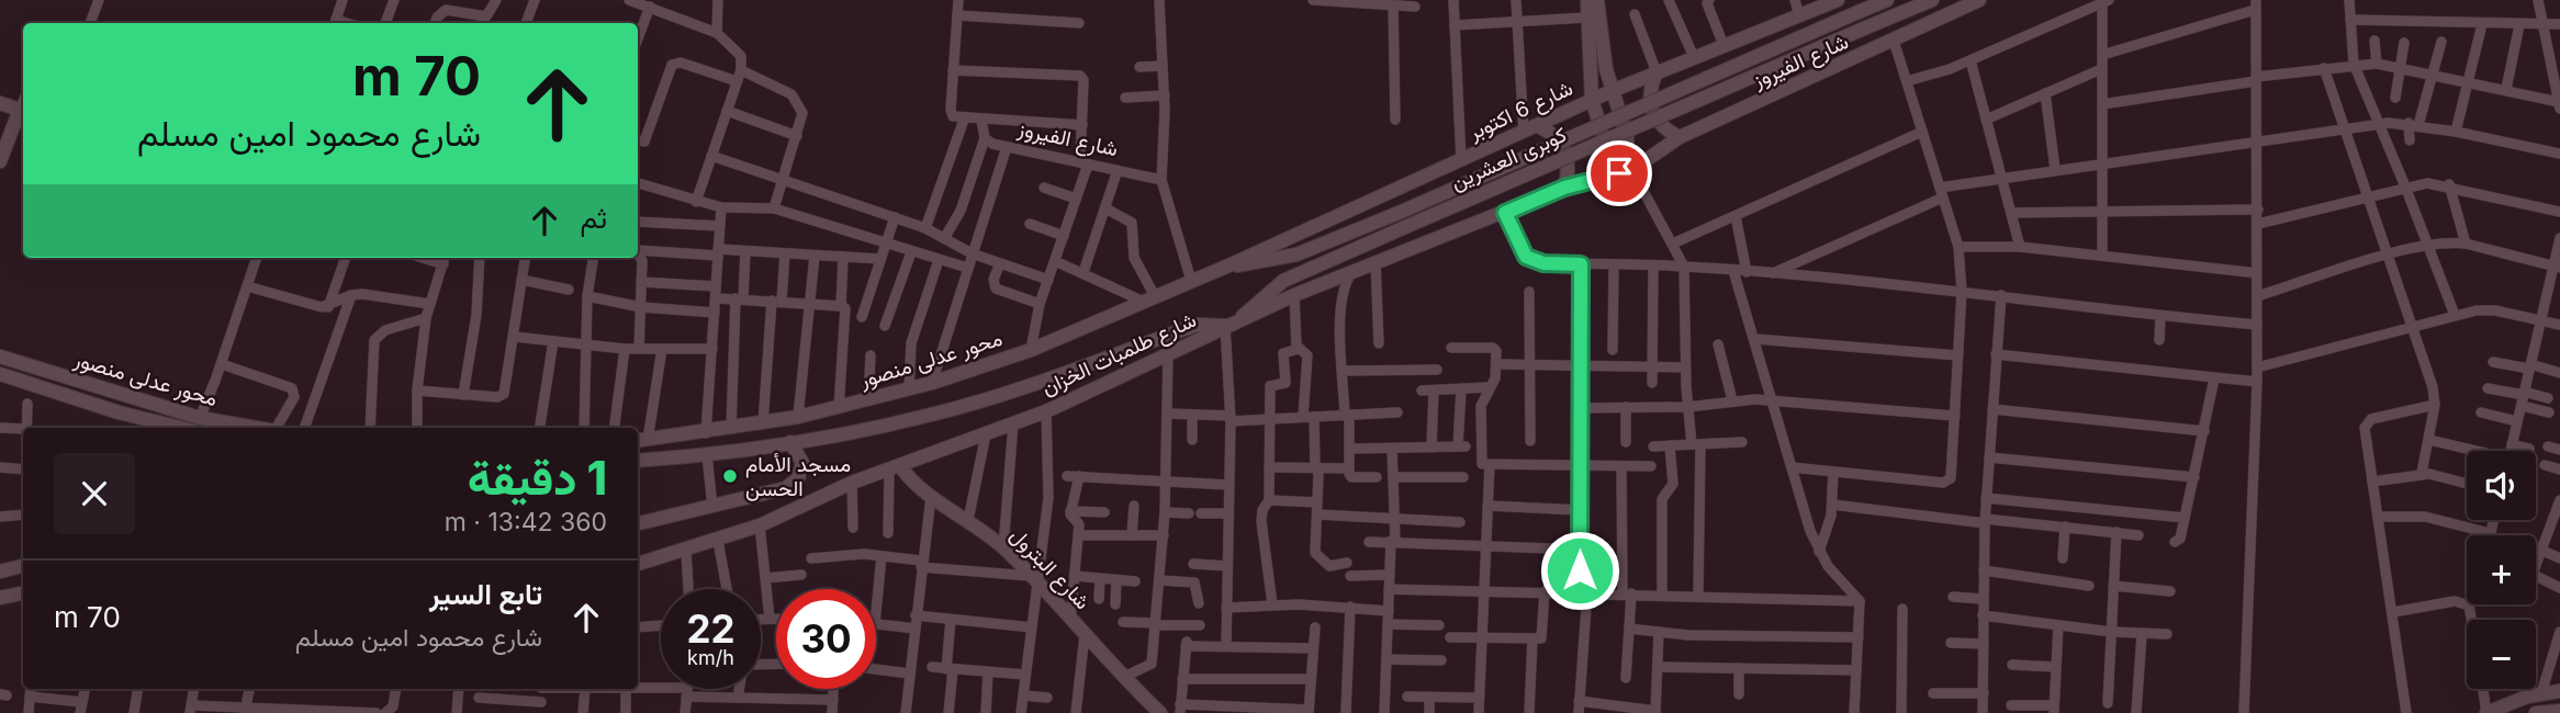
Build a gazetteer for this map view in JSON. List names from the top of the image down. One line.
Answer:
{"streets":{"main road":["شارع الفيروز","شارع 6 اكتوبر","كوبرى العشرين","شارع طلمبات الخزان","محور عدلى منصور","شارع البترول"]},"crossings":[["شارع الفيروز","شارع طلمبات الخزان"],["شارع 6 اكتوبر","كوبرى العشرين"],["شارع 6 اكتوبر","محور عدلى منصور"],["كوبرى العشرين","شارع طلمبات الخزان"],["كوبرى العشرين","محور عدلى منصور"],["شارع طلمبات الخزان","شارع البترول"]],"places":["مسجد الأمام الحسن"],"page":{"turn":["70 m","شارع محمود امين مسلم"],"then":"ثم","heading":["1 دقيقة","360 m · 13:42"],"map_buttons":["+","−"],"list":[{"name":"تابع السير","note":"شارع محمود امين مسلم","value":"70 m"}],"speed":"22 km/h","limit":"30"}}
